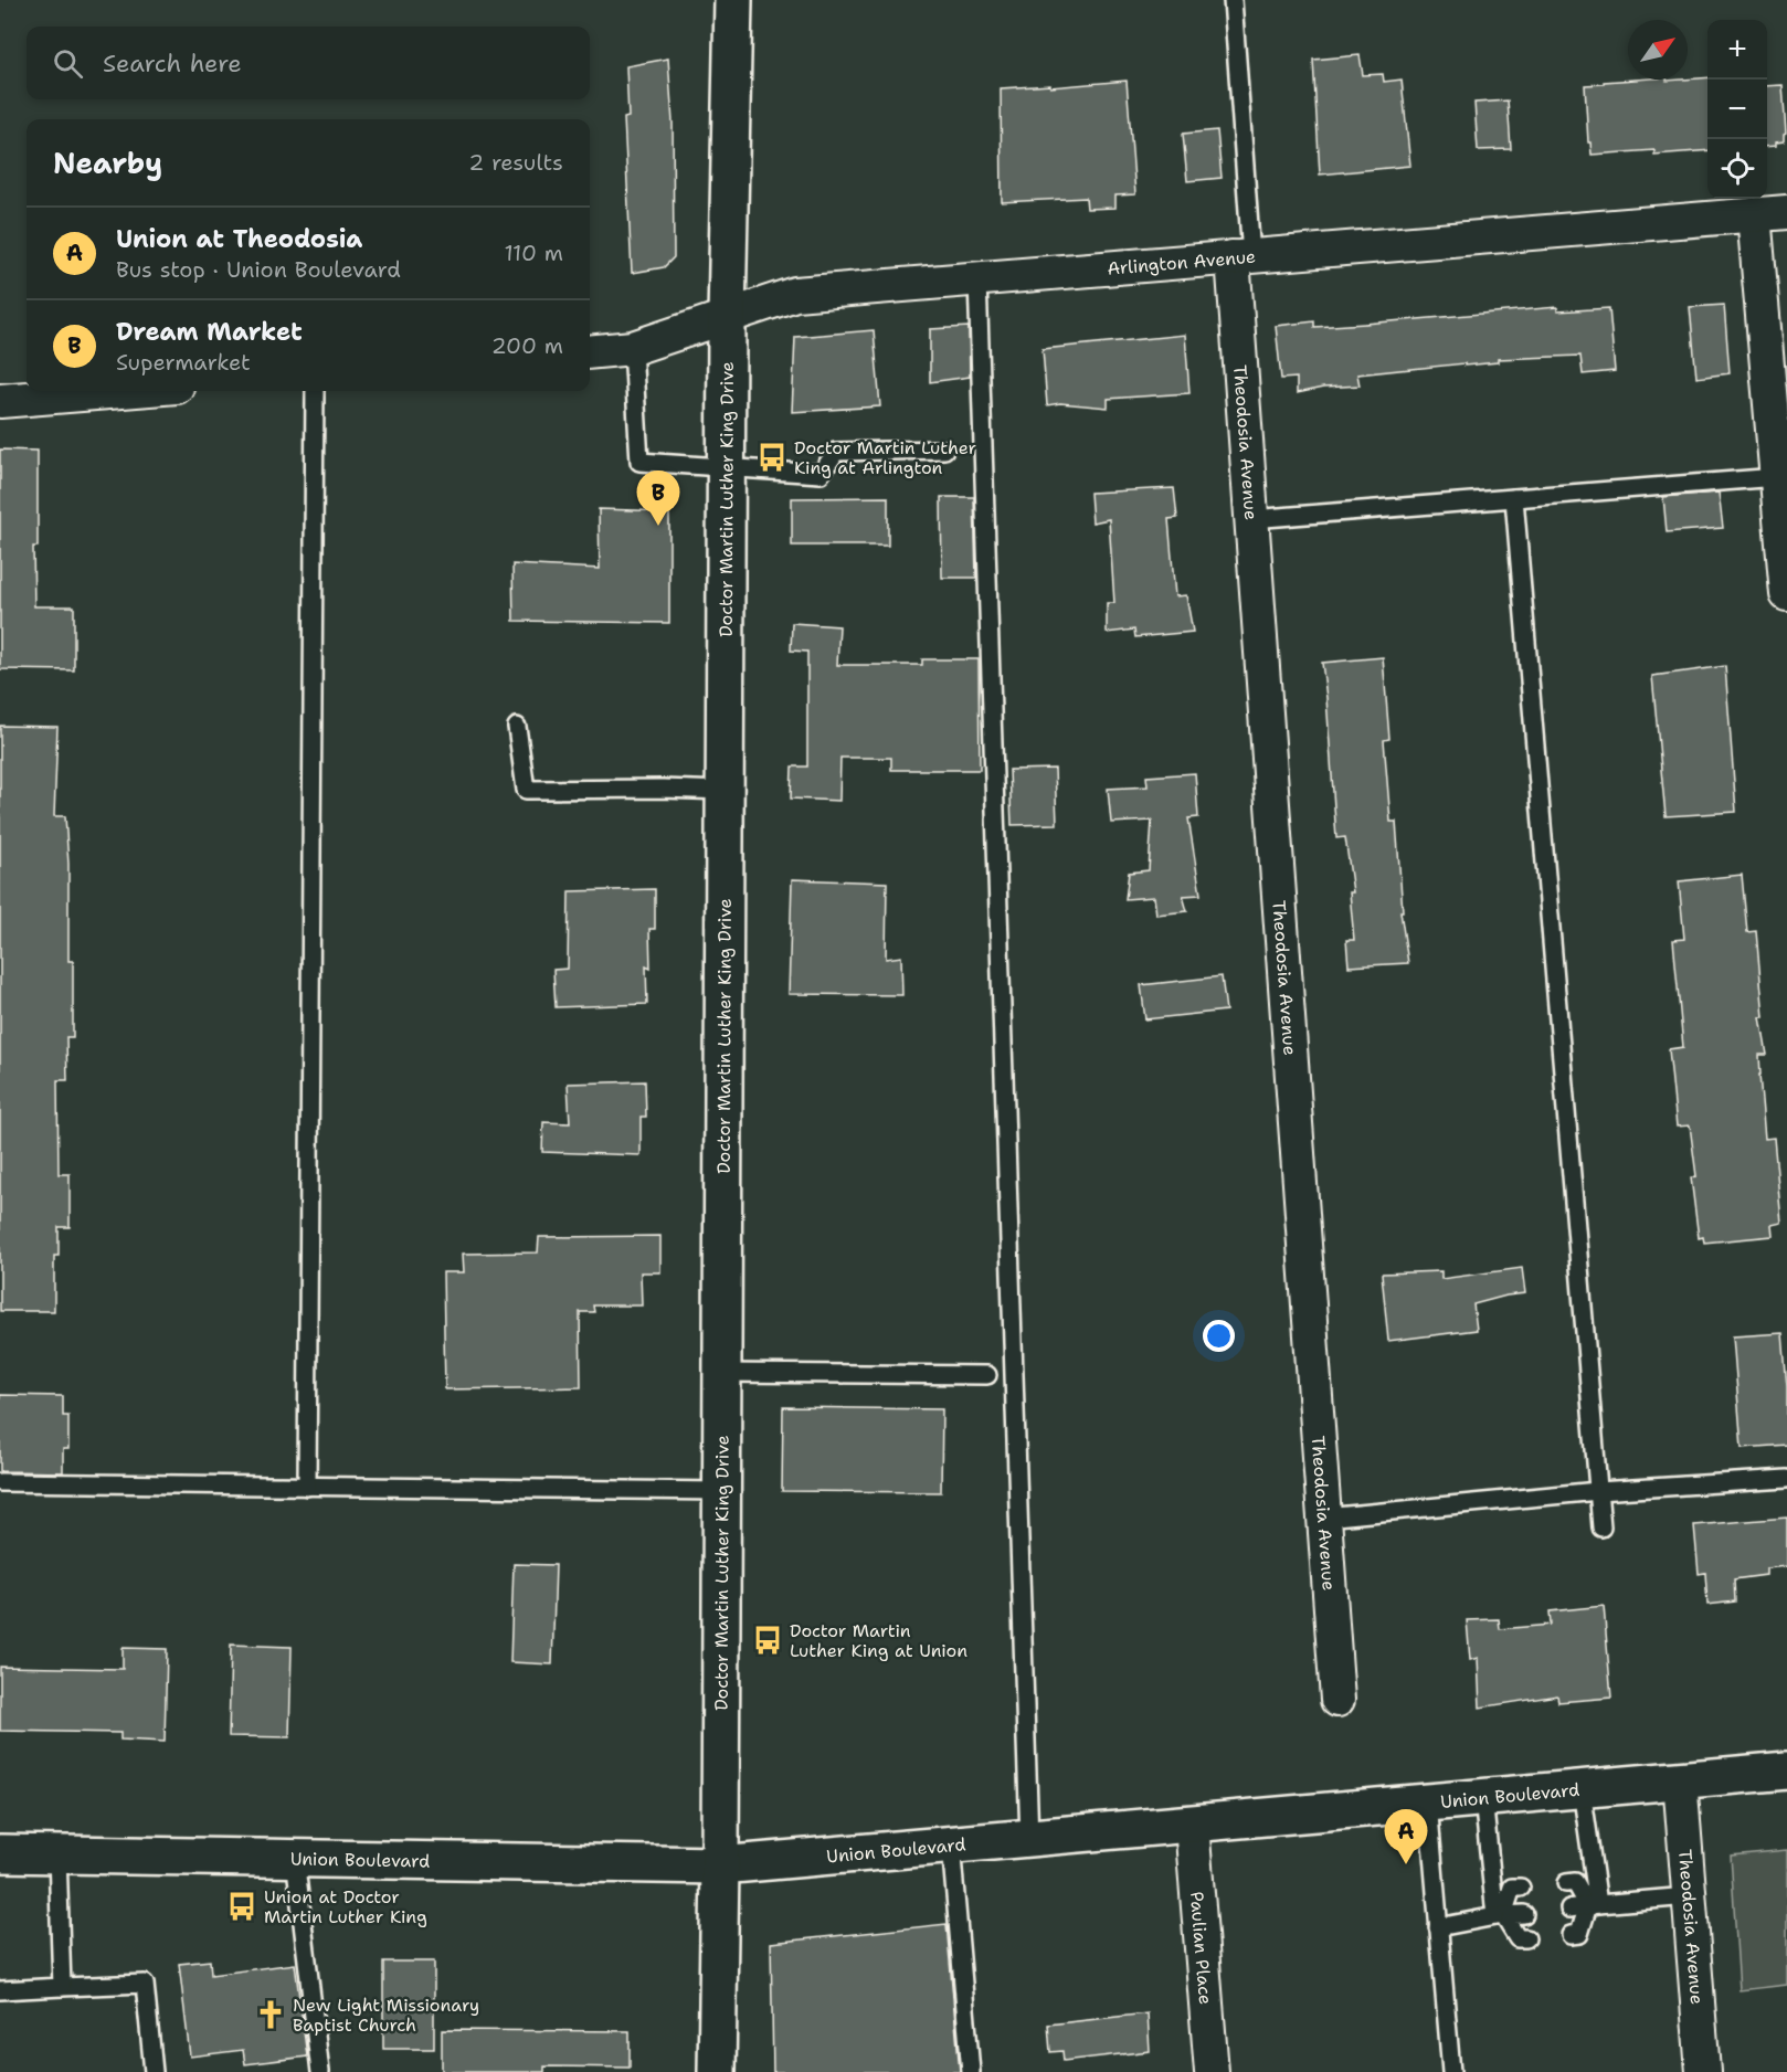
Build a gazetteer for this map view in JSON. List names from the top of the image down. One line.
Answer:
{"streets":{"main road":["Doctor Martin Luther King Drive","Union Boulevard"],"street":["Arlington Avenue","Theodosia Avenue","Paulian Place"]},"crossings":[["Arlington Avenue","Theodosia Avenue"],["Arlington Avenue","Doctor Martin Luther King Drive"],["Theodosia Avenue","Union Boulevard"],["Doctor Martin Luther King Drive","Union Boulevard"],["Union Boulevard","Paulian Place"]],"places":{"bus stop":["Doctor Martin Luther King at Arlington","Doctor Martin Luther King at Union","Union at Doctor Martin Luther King"],"church":["New Light Missionary Baptist Church"]},"north":"top right","page":{"map_buttons":["+","−"],"search":"Search here","heading":["Nearby","2 results"],"list":[{"mark":"A","name":"Union at Theodosia","note":"Bus stop · Union Boulevard","value":"110 m"},{"mark":"B","name":"Dream Market","note":"Supermarket","value":"200 m"}],"pins":["B","A"]}}
